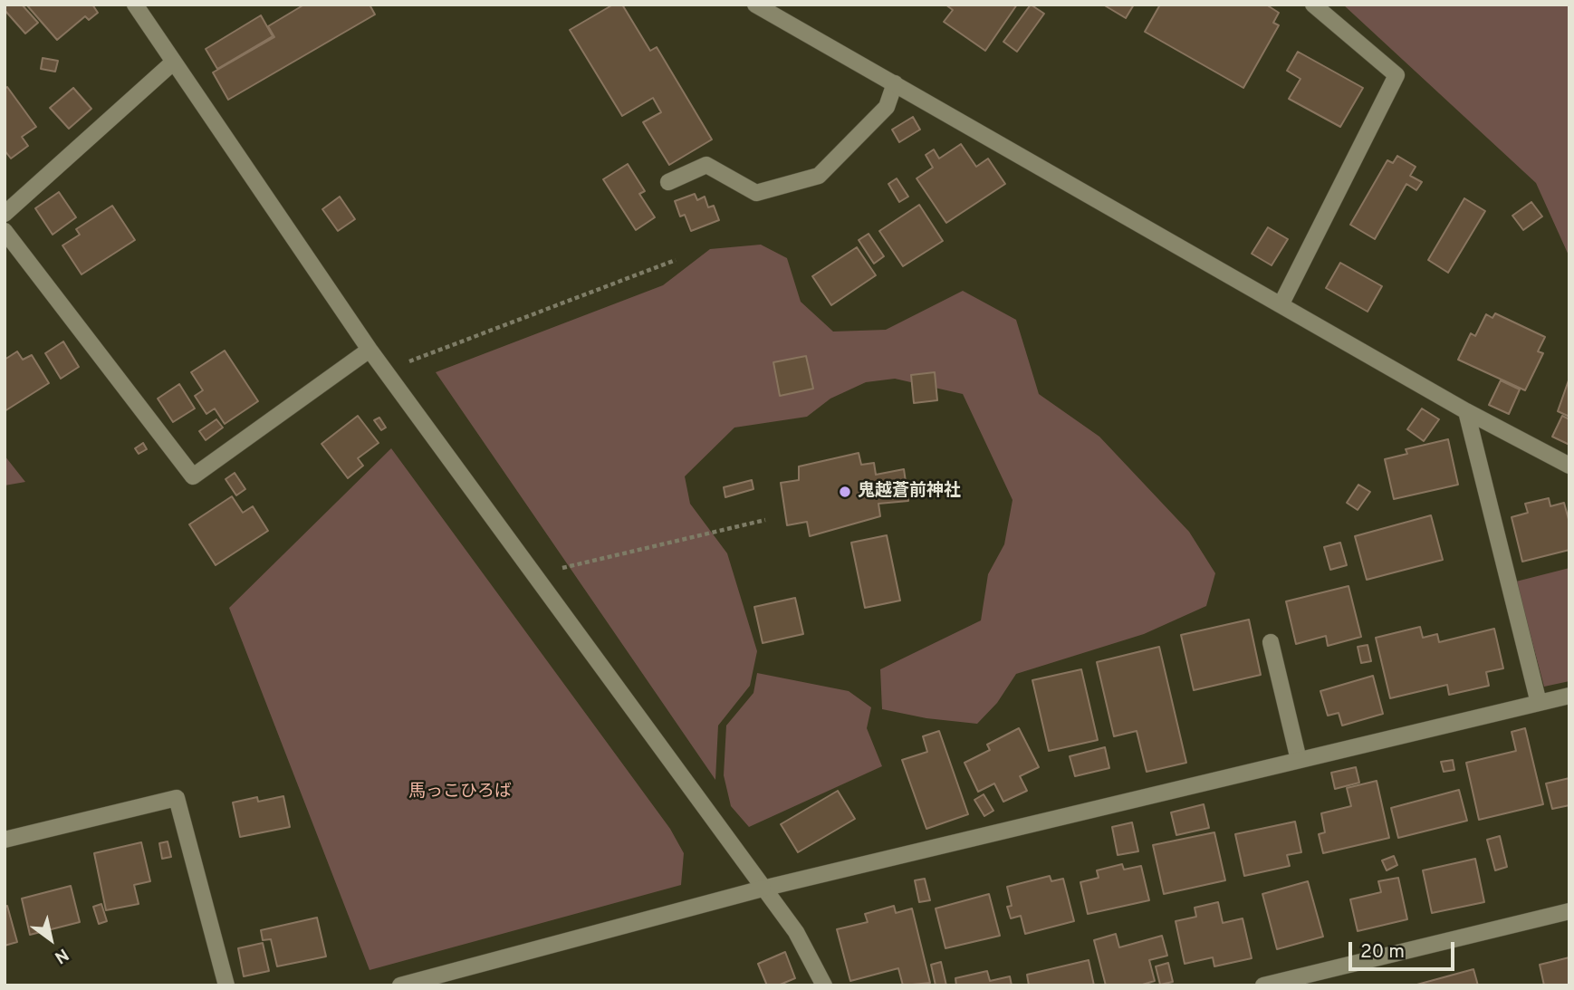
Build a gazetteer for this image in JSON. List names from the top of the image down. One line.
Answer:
{"parks":["馬っこひろば"],"places":["鬼越蒼前神社"],"scale_bar":"20 m","north":"bottom right"}
